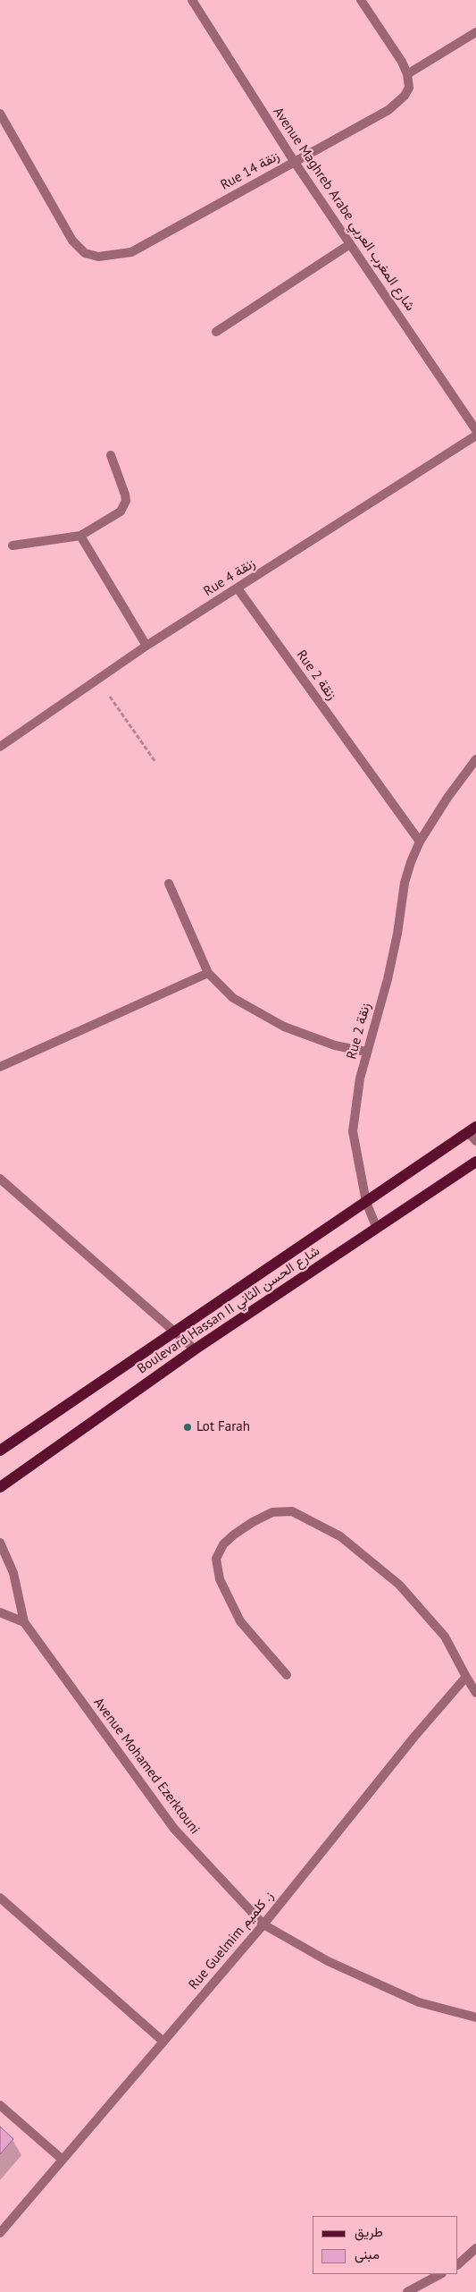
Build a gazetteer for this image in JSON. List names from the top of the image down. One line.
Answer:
{"streets":{"main road":["Boulevard Hassan II شارع الحسن الثاني"],"street":["Rue 14 زنقة","Avenue Maghreb Arabe شارع المغرب العربي","Rue 4 زنقة","Rue 2 زنقة","Avenue Mohamed Ezerktouni","Rue Guelmim ز. كلميم"]},"crossings":[["Rue 14 زنقة","Avenue Maghreb Arabe شارع المغرب العربي"],["Rue 4 زنقة","Rue 2 زنقة"],["Rue 2 زنقة","Boulevard Hassan II شارع الحسن الثاني"],["Avenue Mohamed Ezerktouni","Rue Guelmim ز. كلميم"]],"places":["Lot Farah"],"legend":["طريق","مبنى"]}
